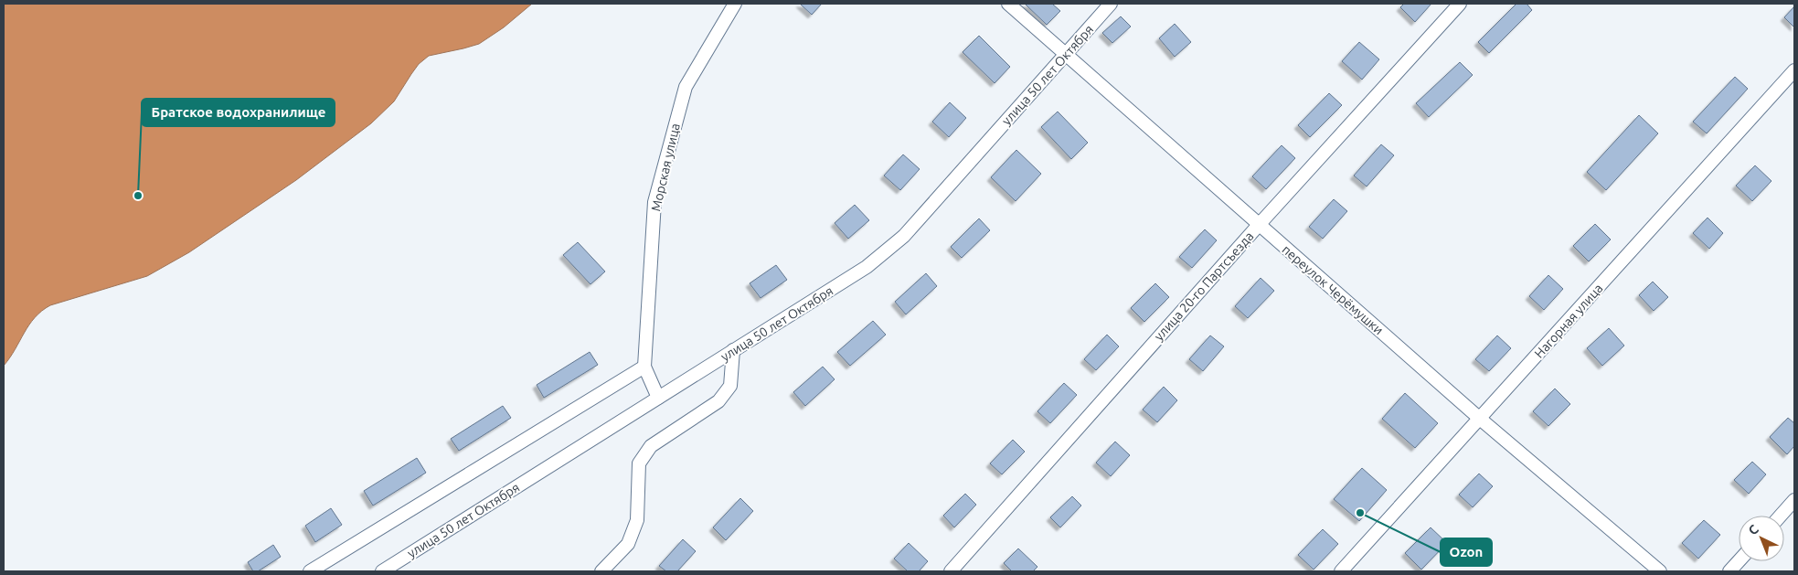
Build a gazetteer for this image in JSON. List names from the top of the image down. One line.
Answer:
{"streets":{"street":["улица 50 лет Октября","Морская улица","улица 20-го Партсъезда","переулок Черёмушки","Нагорная улица"]},"crossings":[["улица 50 лет Октября","Морская улица"],["улица 50 лет Октября","переулок Черёмушки"],["улица 20-го Партсъезда","переулок Черёмушки"],["переулок Черёмушки","Нагорная улица"]],"places":["Братское водохранилище","Ozon"],"north":"top left"}
